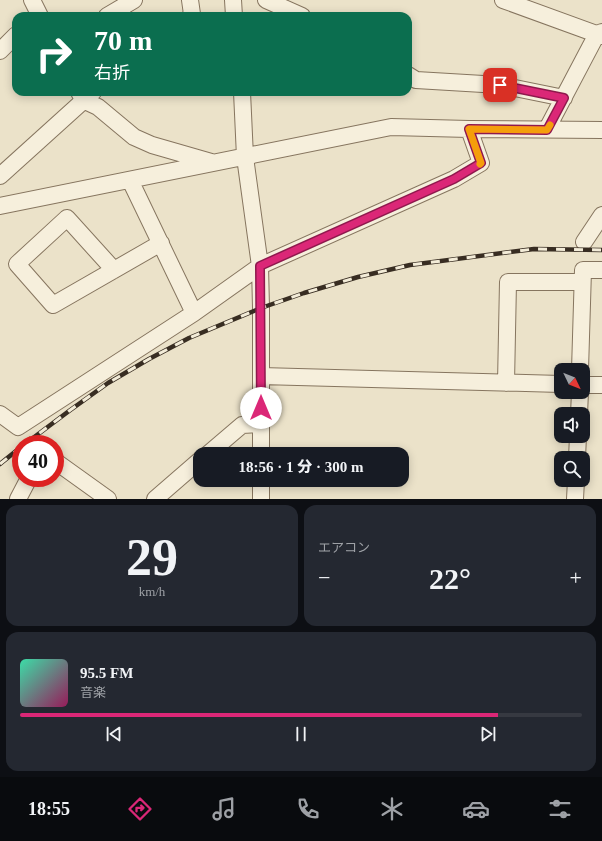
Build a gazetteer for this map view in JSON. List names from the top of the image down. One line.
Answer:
{"north":"bottom right","page":{"turn":["70 m","右折"],"limit":"40","trip":"18:56 · 1 分 · 300 m","tile":[["29","km/h"],"エアコン"],"heat":["−","22°","+"],"song":["95.5 FM","音楽"],"tabs":"18:55"}}
